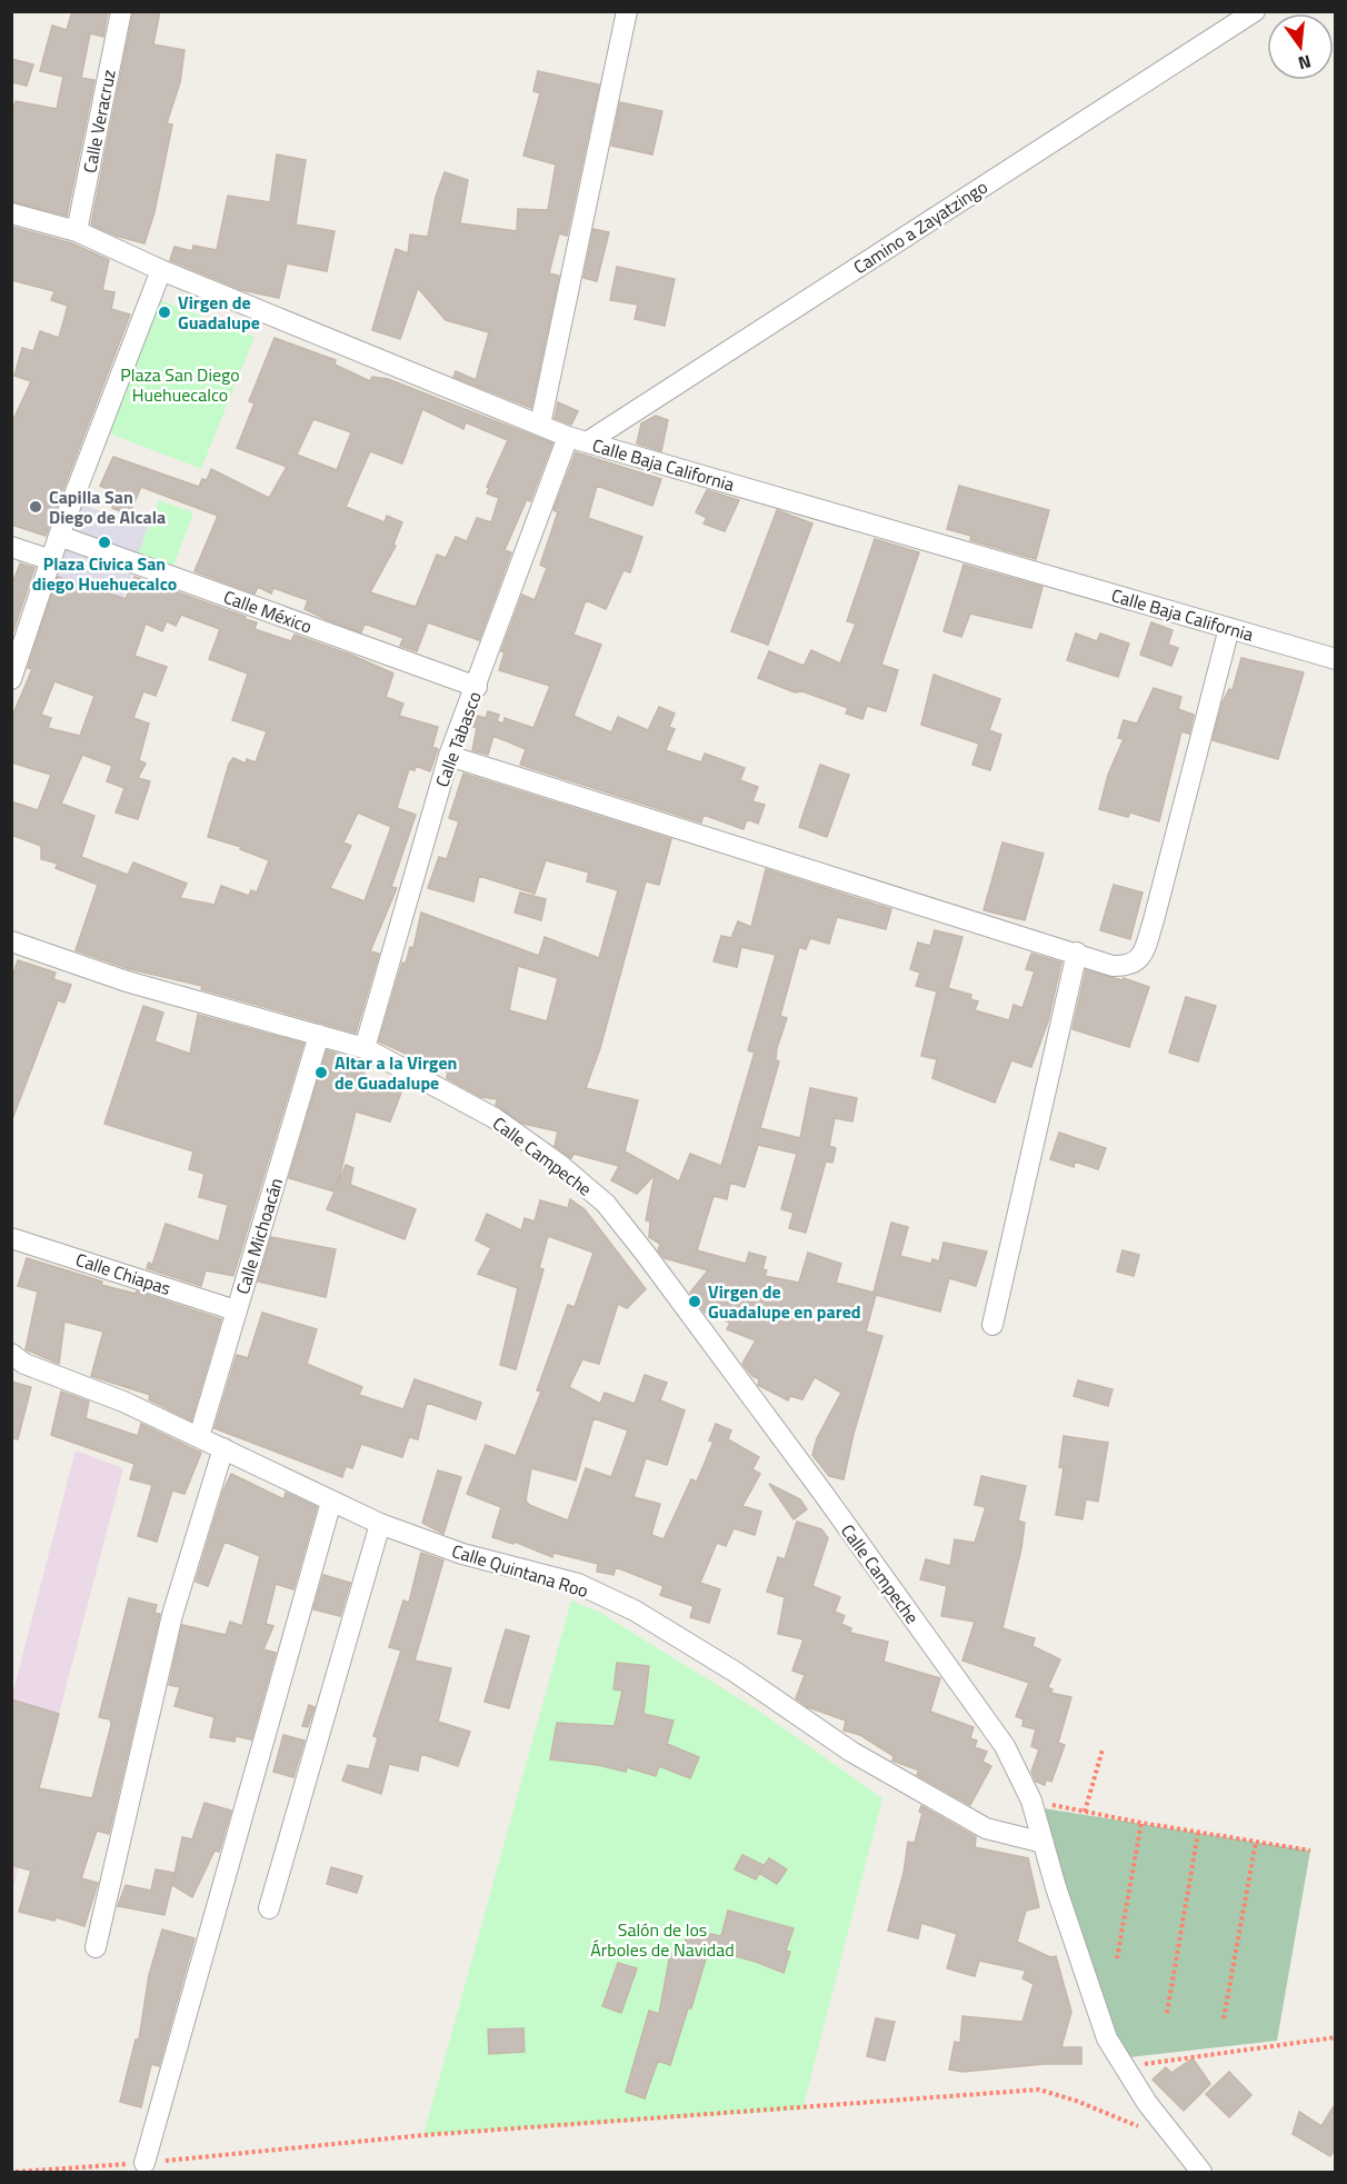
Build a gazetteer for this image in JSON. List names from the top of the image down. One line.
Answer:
{"streets":{"street":["Calle Veracruz","Camino a Zayatzingo","Calle Baja California","Calle México","Calle Tabasco","Calle Campeche","Calle Michoacán","Calle Chiapas","Calle Quintana Roo"]},"crossings":[["Calle Veracruz","Calle Baja California"],["Camino a Zayatzingo","Calle Baja California"],["Camino a Zayatzingo","Calle Tabasco"],["Calle Baja California","Calle Tabasco"],["Calle México","Calle Tabasco"],["Calle Tabasco","Calle Campeche"],["Calle Campeche","Calle Michoacán"],["Calle Campeche","Calle Quintana Roo"],["Calle Michoacán","Calle Chiapas"],["Calle Michoacán","Calle Quintana Roo"]],"parks":["Plaza San Diego Huehuecalco","Salón de los Árboles de Navidad"],"places":["Virgen de Guadalupe","Capilla San Diego de Alcala","Plaza Civica San diego Huehuecalco","Altar a la Virgen de Guadalupe","Virgen de Guadalupe en pared"],"north":"bottom"}
